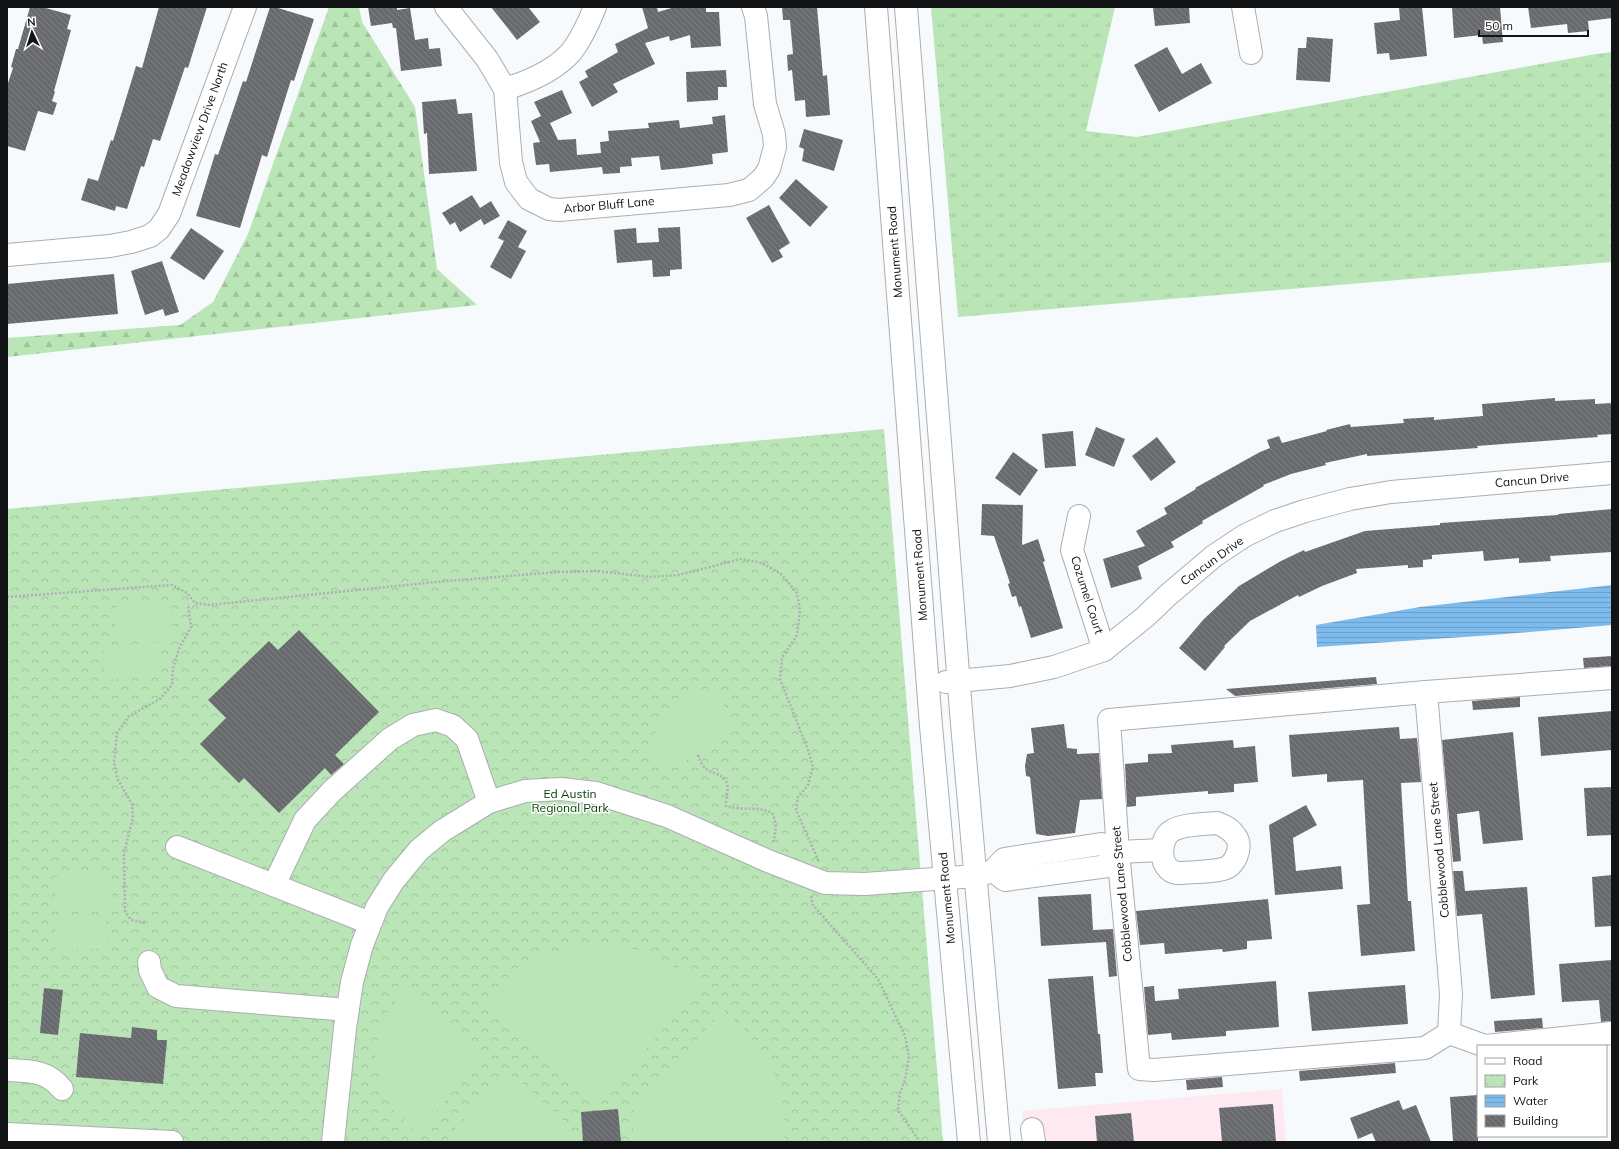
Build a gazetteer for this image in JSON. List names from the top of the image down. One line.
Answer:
{"streets":{"street":["Meadowview Drive North","Arbor Bluff Lane","Monument Road","Cancun Drive","Cozumel Court","Cobblewood Lane Street"]},"crossings":[["Monument Road","Cancun Drive"],["Cancun Drive","Cozumel Court"]],"parks":["Ed Austin Regional Park"],"legend":["Road","Park","Water","Building"],"scale_bar":"50 m","north":"top"}
